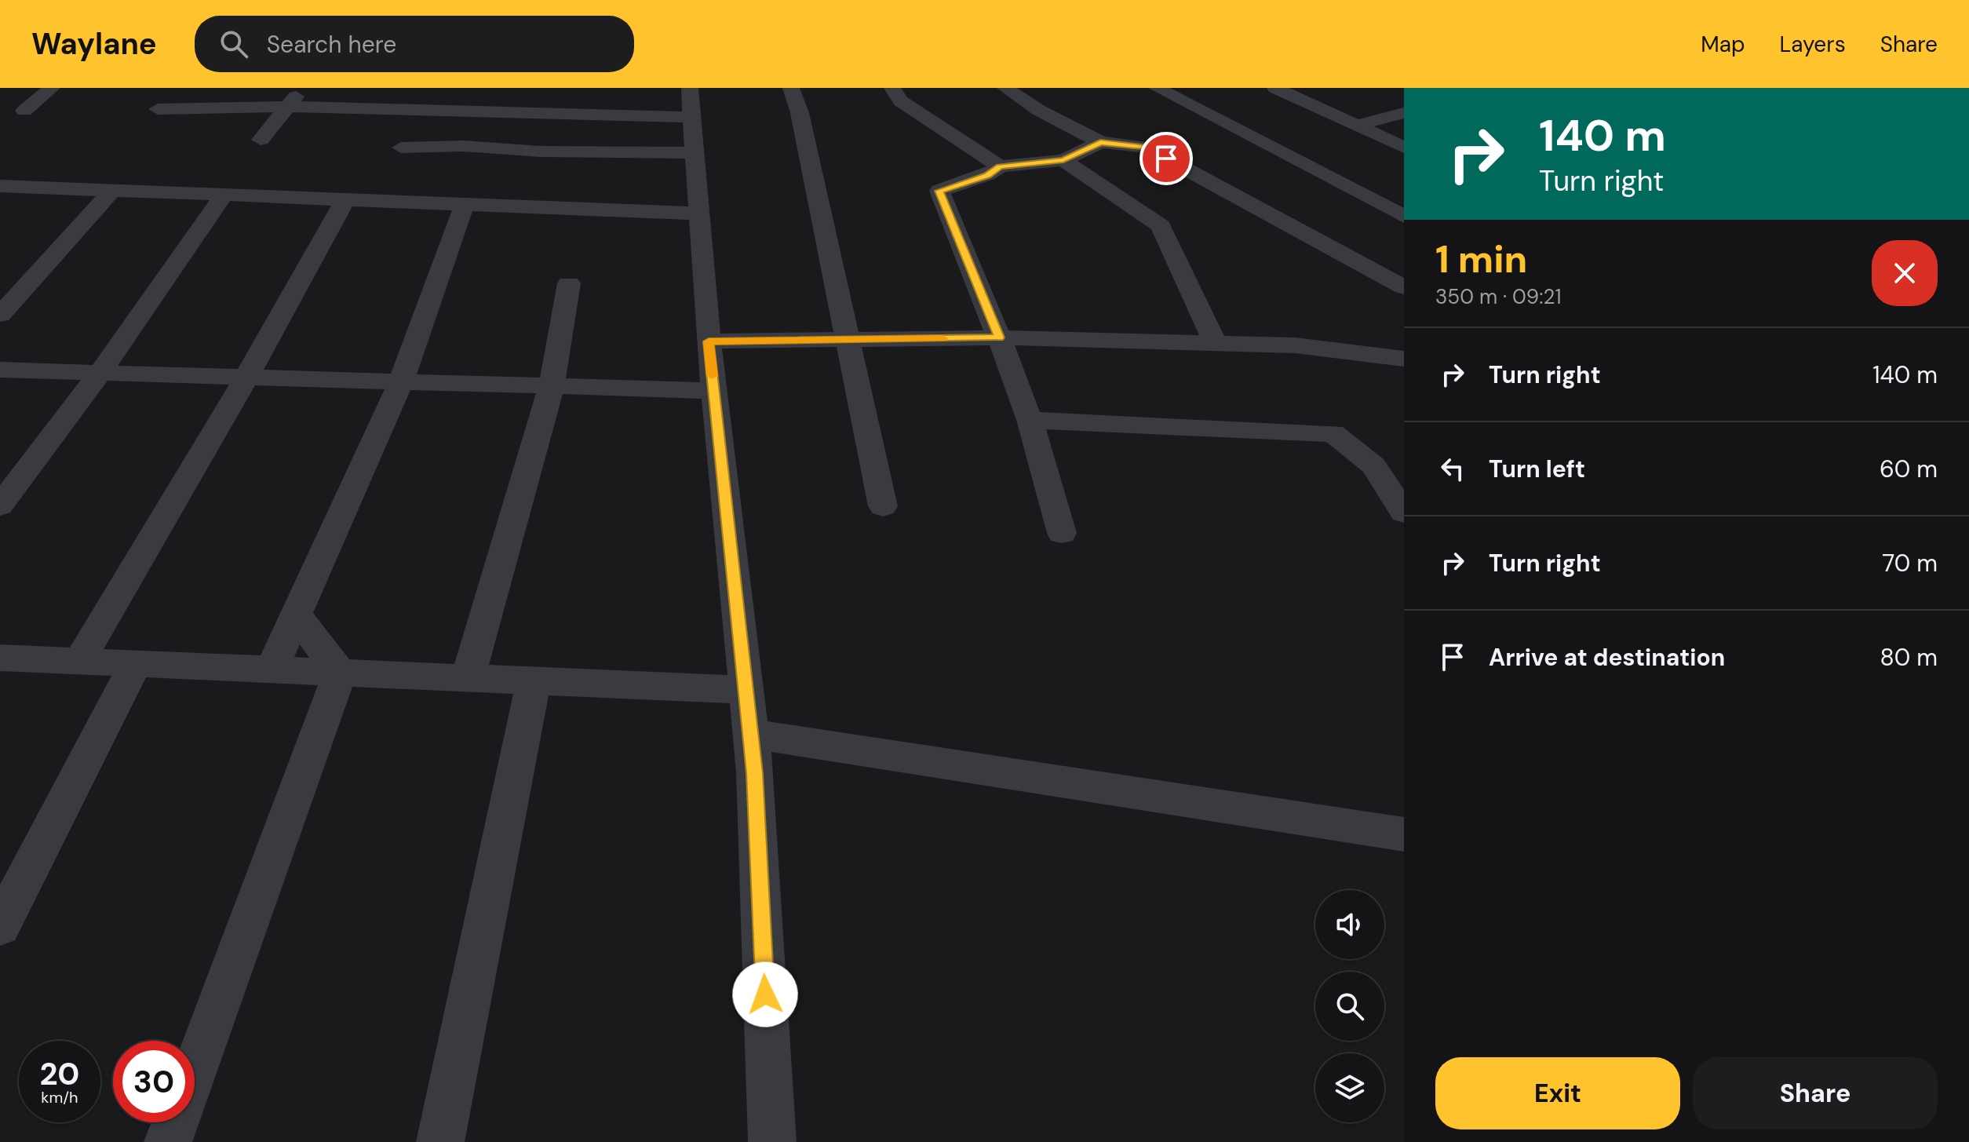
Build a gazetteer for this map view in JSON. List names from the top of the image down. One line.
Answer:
{"page":{"header":"Waylane","search":"Search here","nav":["Map","Layers","Share"],"turn":["140 m","Turn right"],"heading":["1 min","350 m · 09:21"],"list":[{"name":"Turn right","value":"140 m"},{"name":"Turn left","value":"60 m"},{"name":"Turn right","value":"70 m"},{"name":"Arrive at destination","value":"80 m"}],"speed":"20 km/h","limit":"30","buttons":["Exit","Share"]}}
